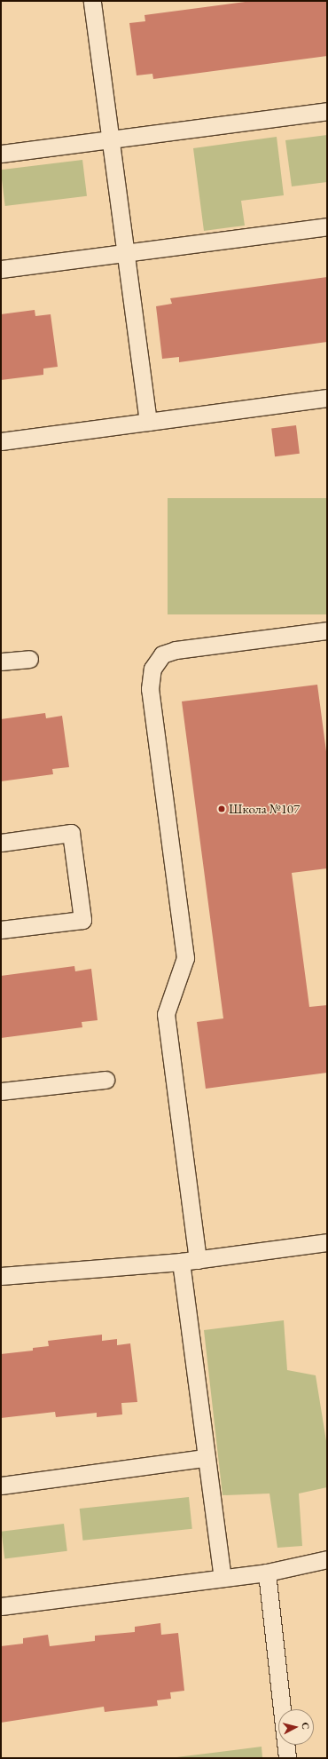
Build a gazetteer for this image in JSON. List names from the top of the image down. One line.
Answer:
{"places":["Школа №107"],"north":"right"}
